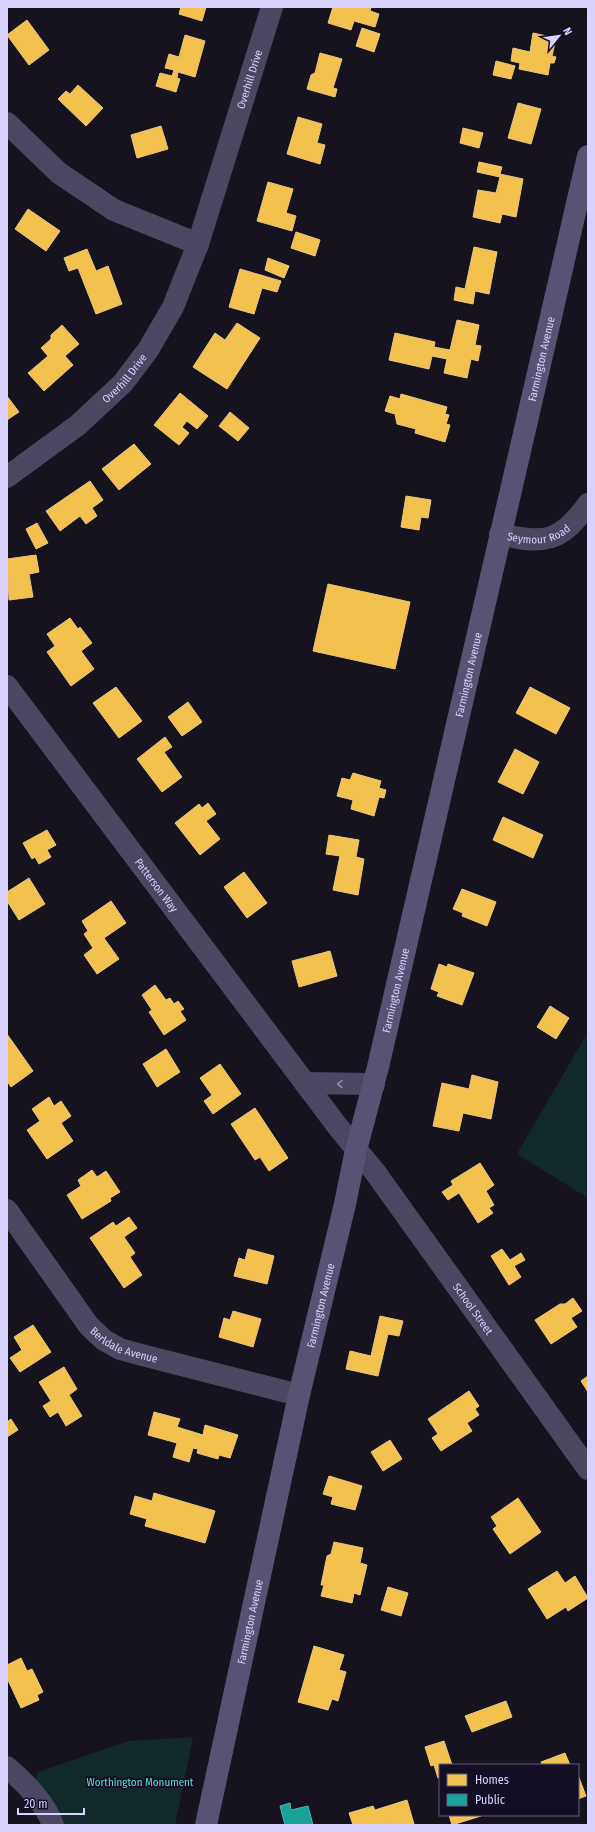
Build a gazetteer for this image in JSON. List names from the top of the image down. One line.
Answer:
{"streets":{"street":["Overhill Drive","Farmington Avenue","Seymour Road","Patterson Way","School Street","Berldale Avenue"]},"crossings":[["Farmington Avenue","Seymour Road"],["Farmington Avenue","Patterson Way"],["Farmington Avenue","School Street"],["Farmington Avenue","Berldale Avenue"],["Patterson Way","School Street"]],"parks":["Worthington Monument"],"legend":["Homes","Public"],"scale_bar":"20 m","north":"top right"}
